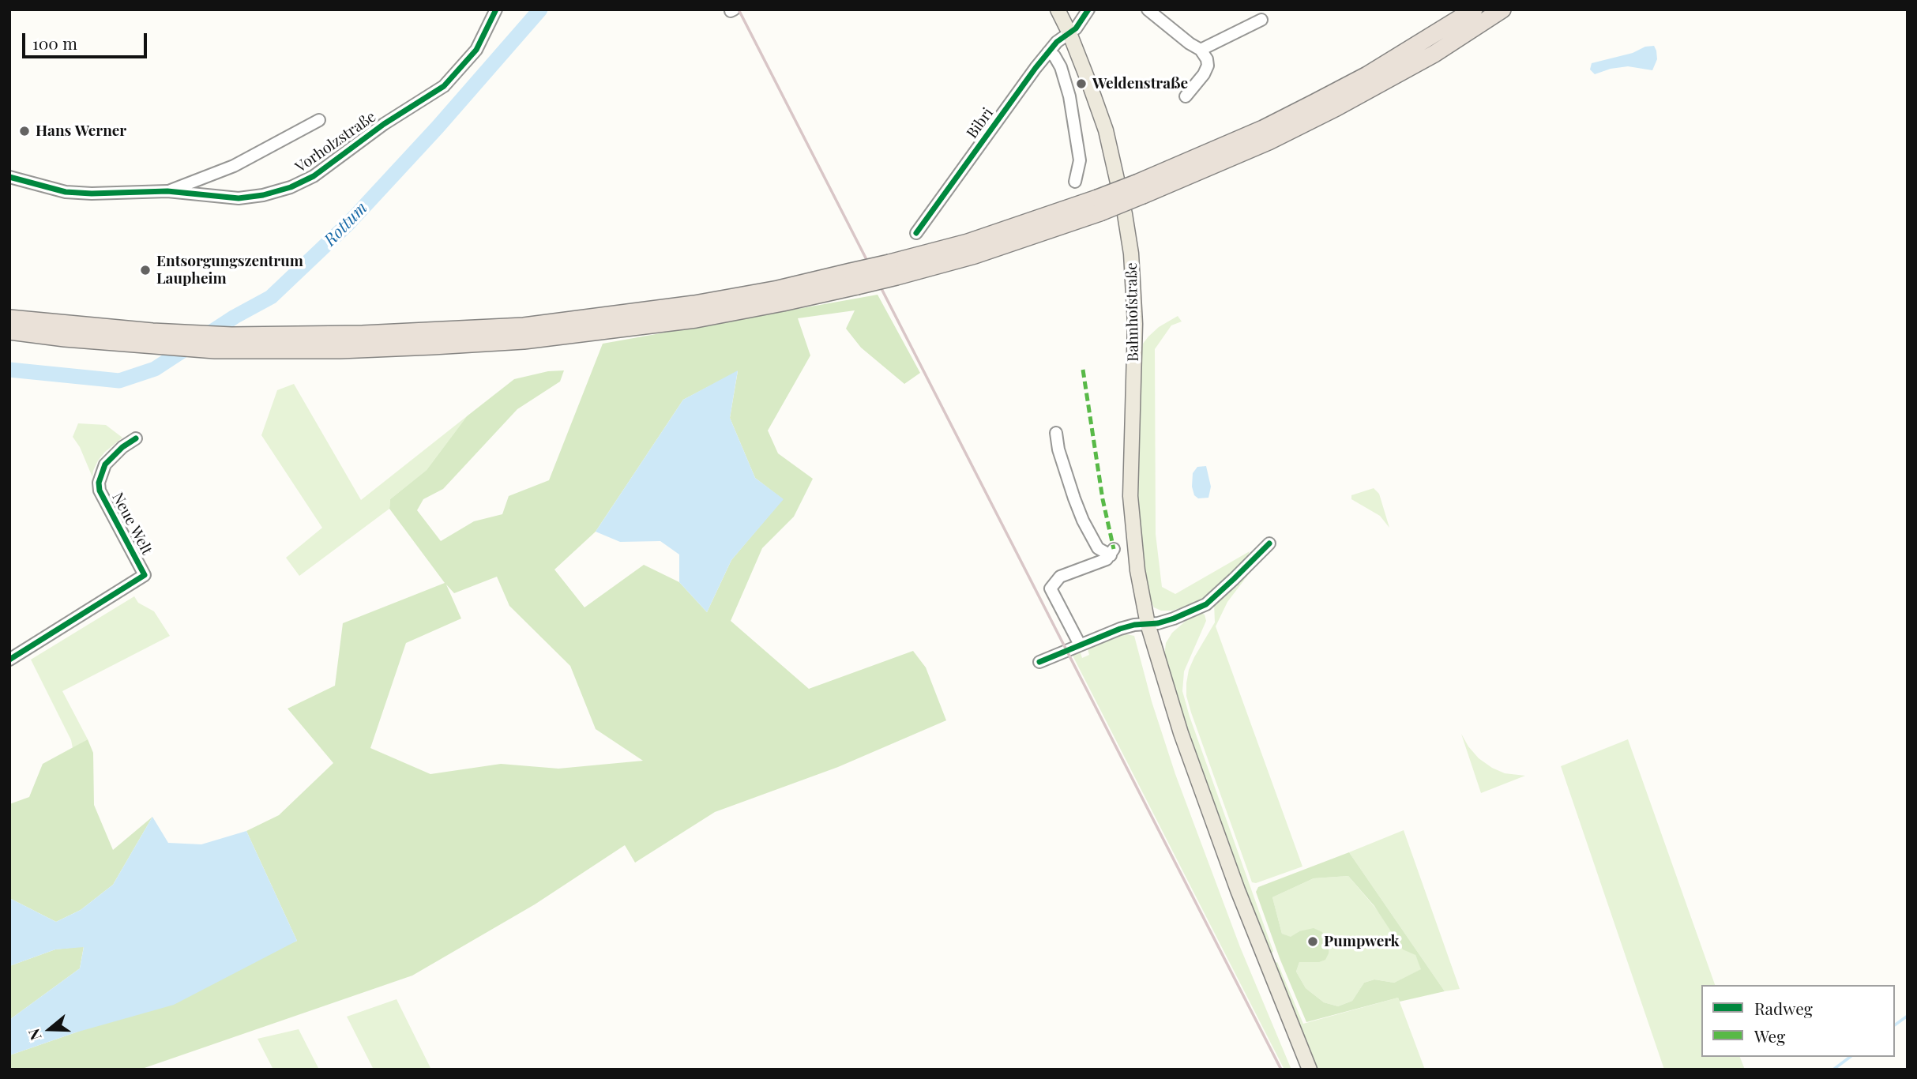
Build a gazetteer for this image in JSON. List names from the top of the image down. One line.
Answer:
{"streets":{"main road":["Bahnhofstraße"],"street":["Bibri","Vorholzstraße","Neue Welt"]},"crossings":[["Bibri","Bahnhofstraße"]],"water":["Rottum"],"places":["Weldenstraße","Hans Werner","Entsorgungszentrum Laupheim","Pumpwerk"],"legend":["Radweg","Weg"],"scale_bar":"100 m","north":"left"}
